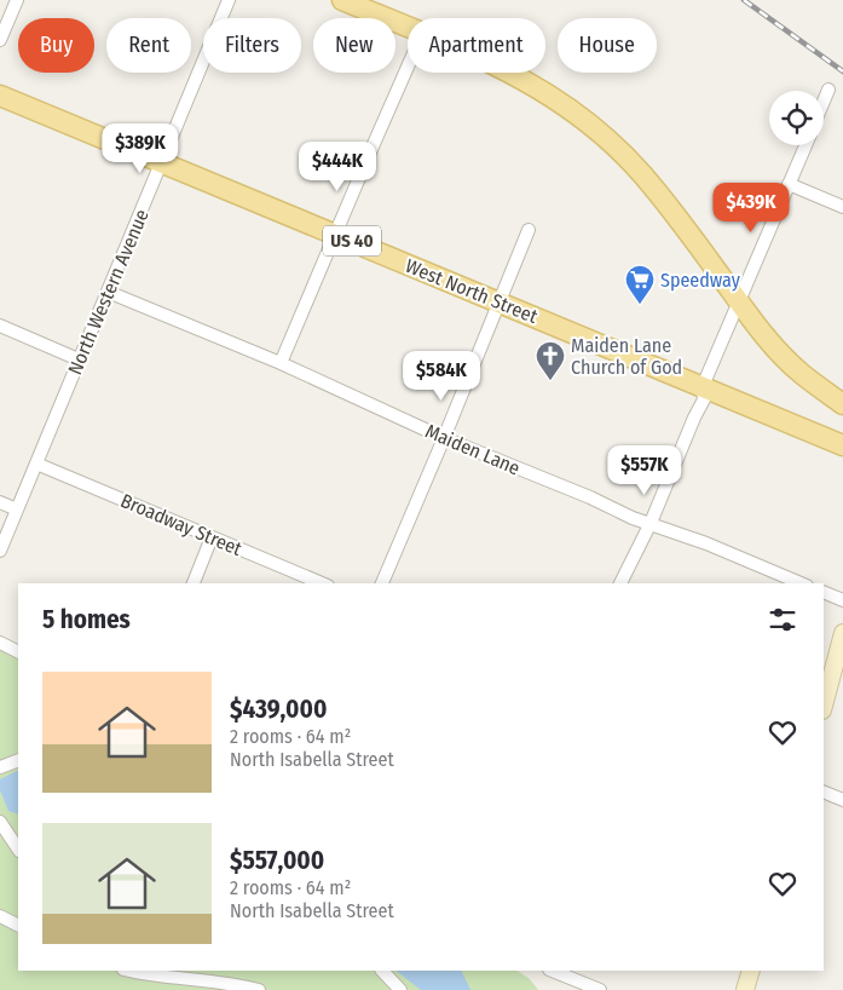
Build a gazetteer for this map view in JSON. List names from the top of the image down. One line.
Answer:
{"streets":{"main road":["US 40","West North Street"],"street":["North Western Avenue","Maiden Lane","Broadway Street"]},"crossings":[["West North Street","North Western Avenue"],["North Western Avenue","Maiden Lane"],["North Western Avenue","Broadway Street"]],"places":{"supermarket":["Speedway"],"church":["Maiden Lane Church of God"]},"page":{"chip":["Buy","Rent","Filters","New","Apartment","House"],"price":["$389K","$444K","$439K","$584K","$557K"],"heading":"5 homes","list":[{"name":"$439,000","note":"2 rooms · 64 m² · North Isabella Street"},{"name":"$557,000","note":"2 rooms · 64 m² · North Isabella Street"}]}}
